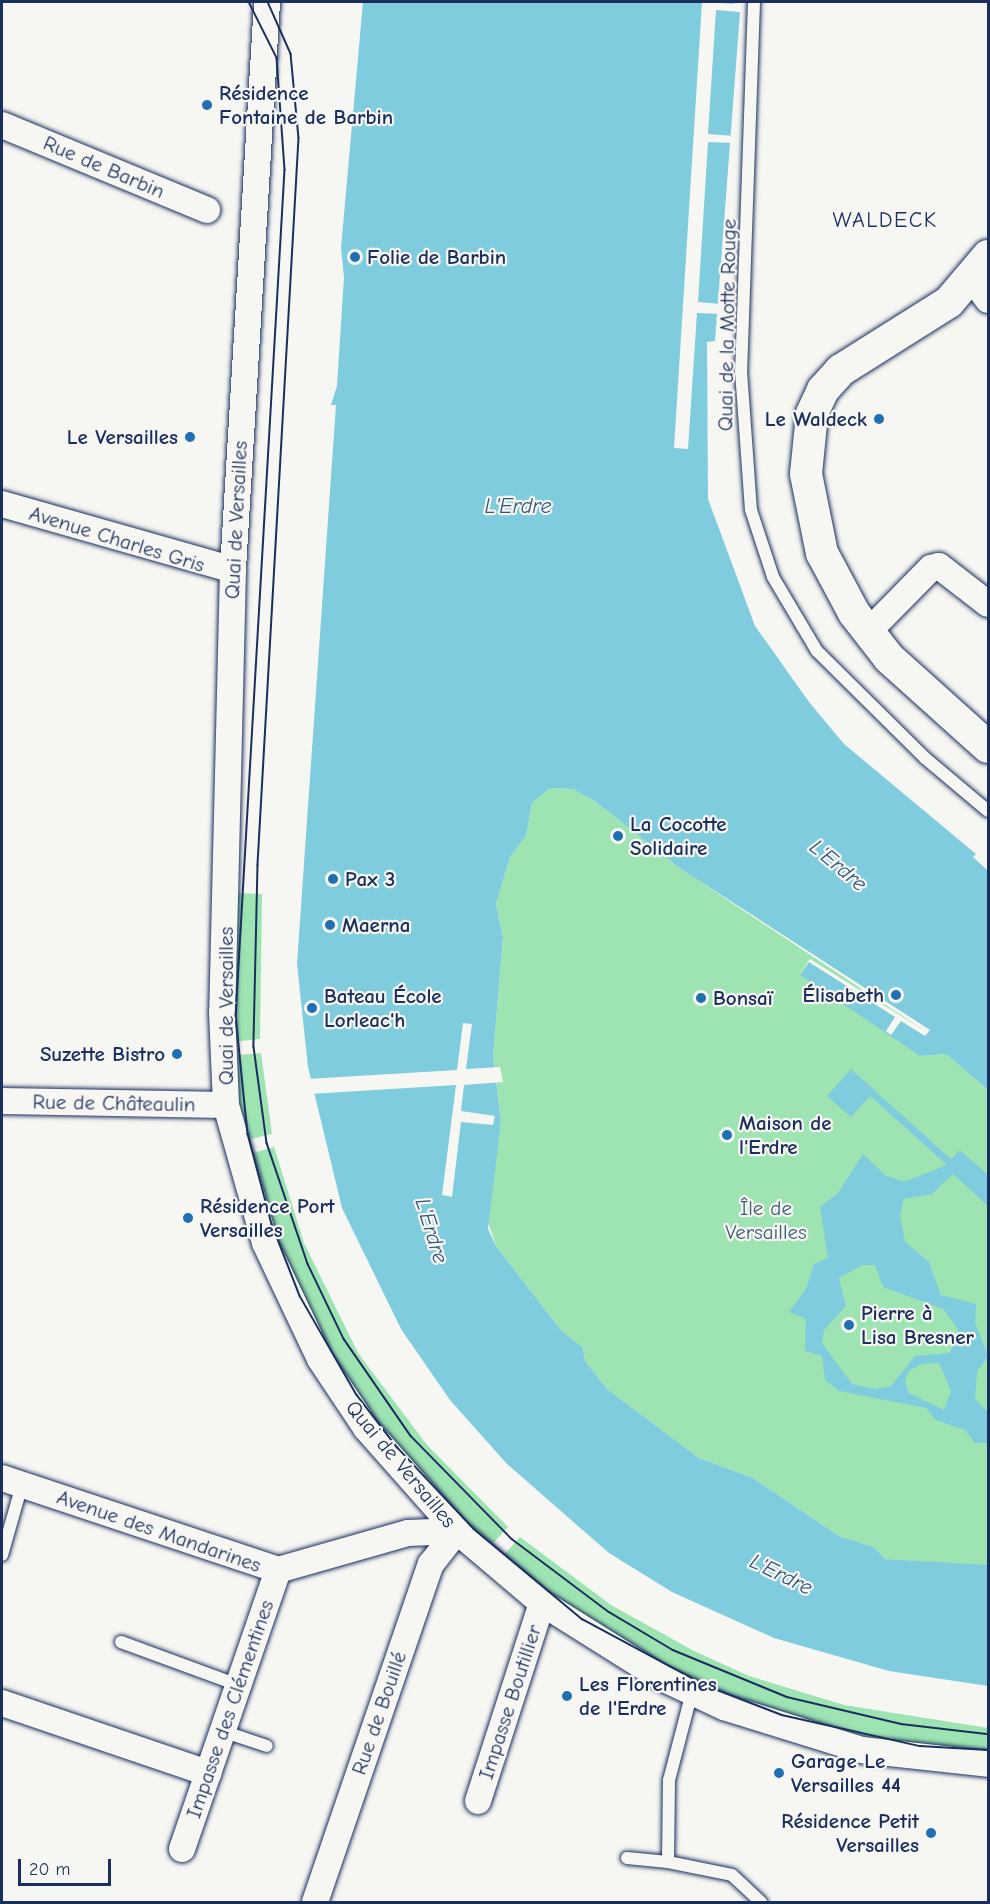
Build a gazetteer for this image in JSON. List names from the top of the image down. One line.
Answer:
{"streets":{"street":["Rue de Barbin","Quai de Versailles","Avenue Charles Gris","Rue de Châteaulin","Avenue des Mandarines","Impasse Boutillier","Impasse des Clémentines","Rue de Bouillé"],"lane":["Quai de la Motte Rouge"]},"crossings":[["Quai de Versailles","Avenue Charles Gris"],["Quai de Versailles","Rue de Châteaulin"],["Quai de Versailles","Avenue des Mandarines"],["Quai de Versailles","Impasse Boutillier"],["Quai de Versailles","Rue de Bouillé"],["Avenue des Mandarines","Impasse des Clémentines"],["Avenue des Mandarines","Rue de Bouillé"]],"districts":["WALDECK"],"water":["L'Erdre"],"parks":["Île de Versailles"],"places":["Résidence Fontaine de Barbin","Folie de Barbin","Le Waldeck","Le Versailles","La Cocotte Solidaire","Pax 3","Maerna","Élisabeth","Bonsaï","Bateau École Lorleac'h","Suzette Bistro","Maison de l'Erdre","Résidence Port Versailles","Pierre à Lisa Bresner","Les Florentines de l'Erdre","Garage Le Versailles 44","Résidence Petit Versailles"],"scale_bar":"20 m"}
